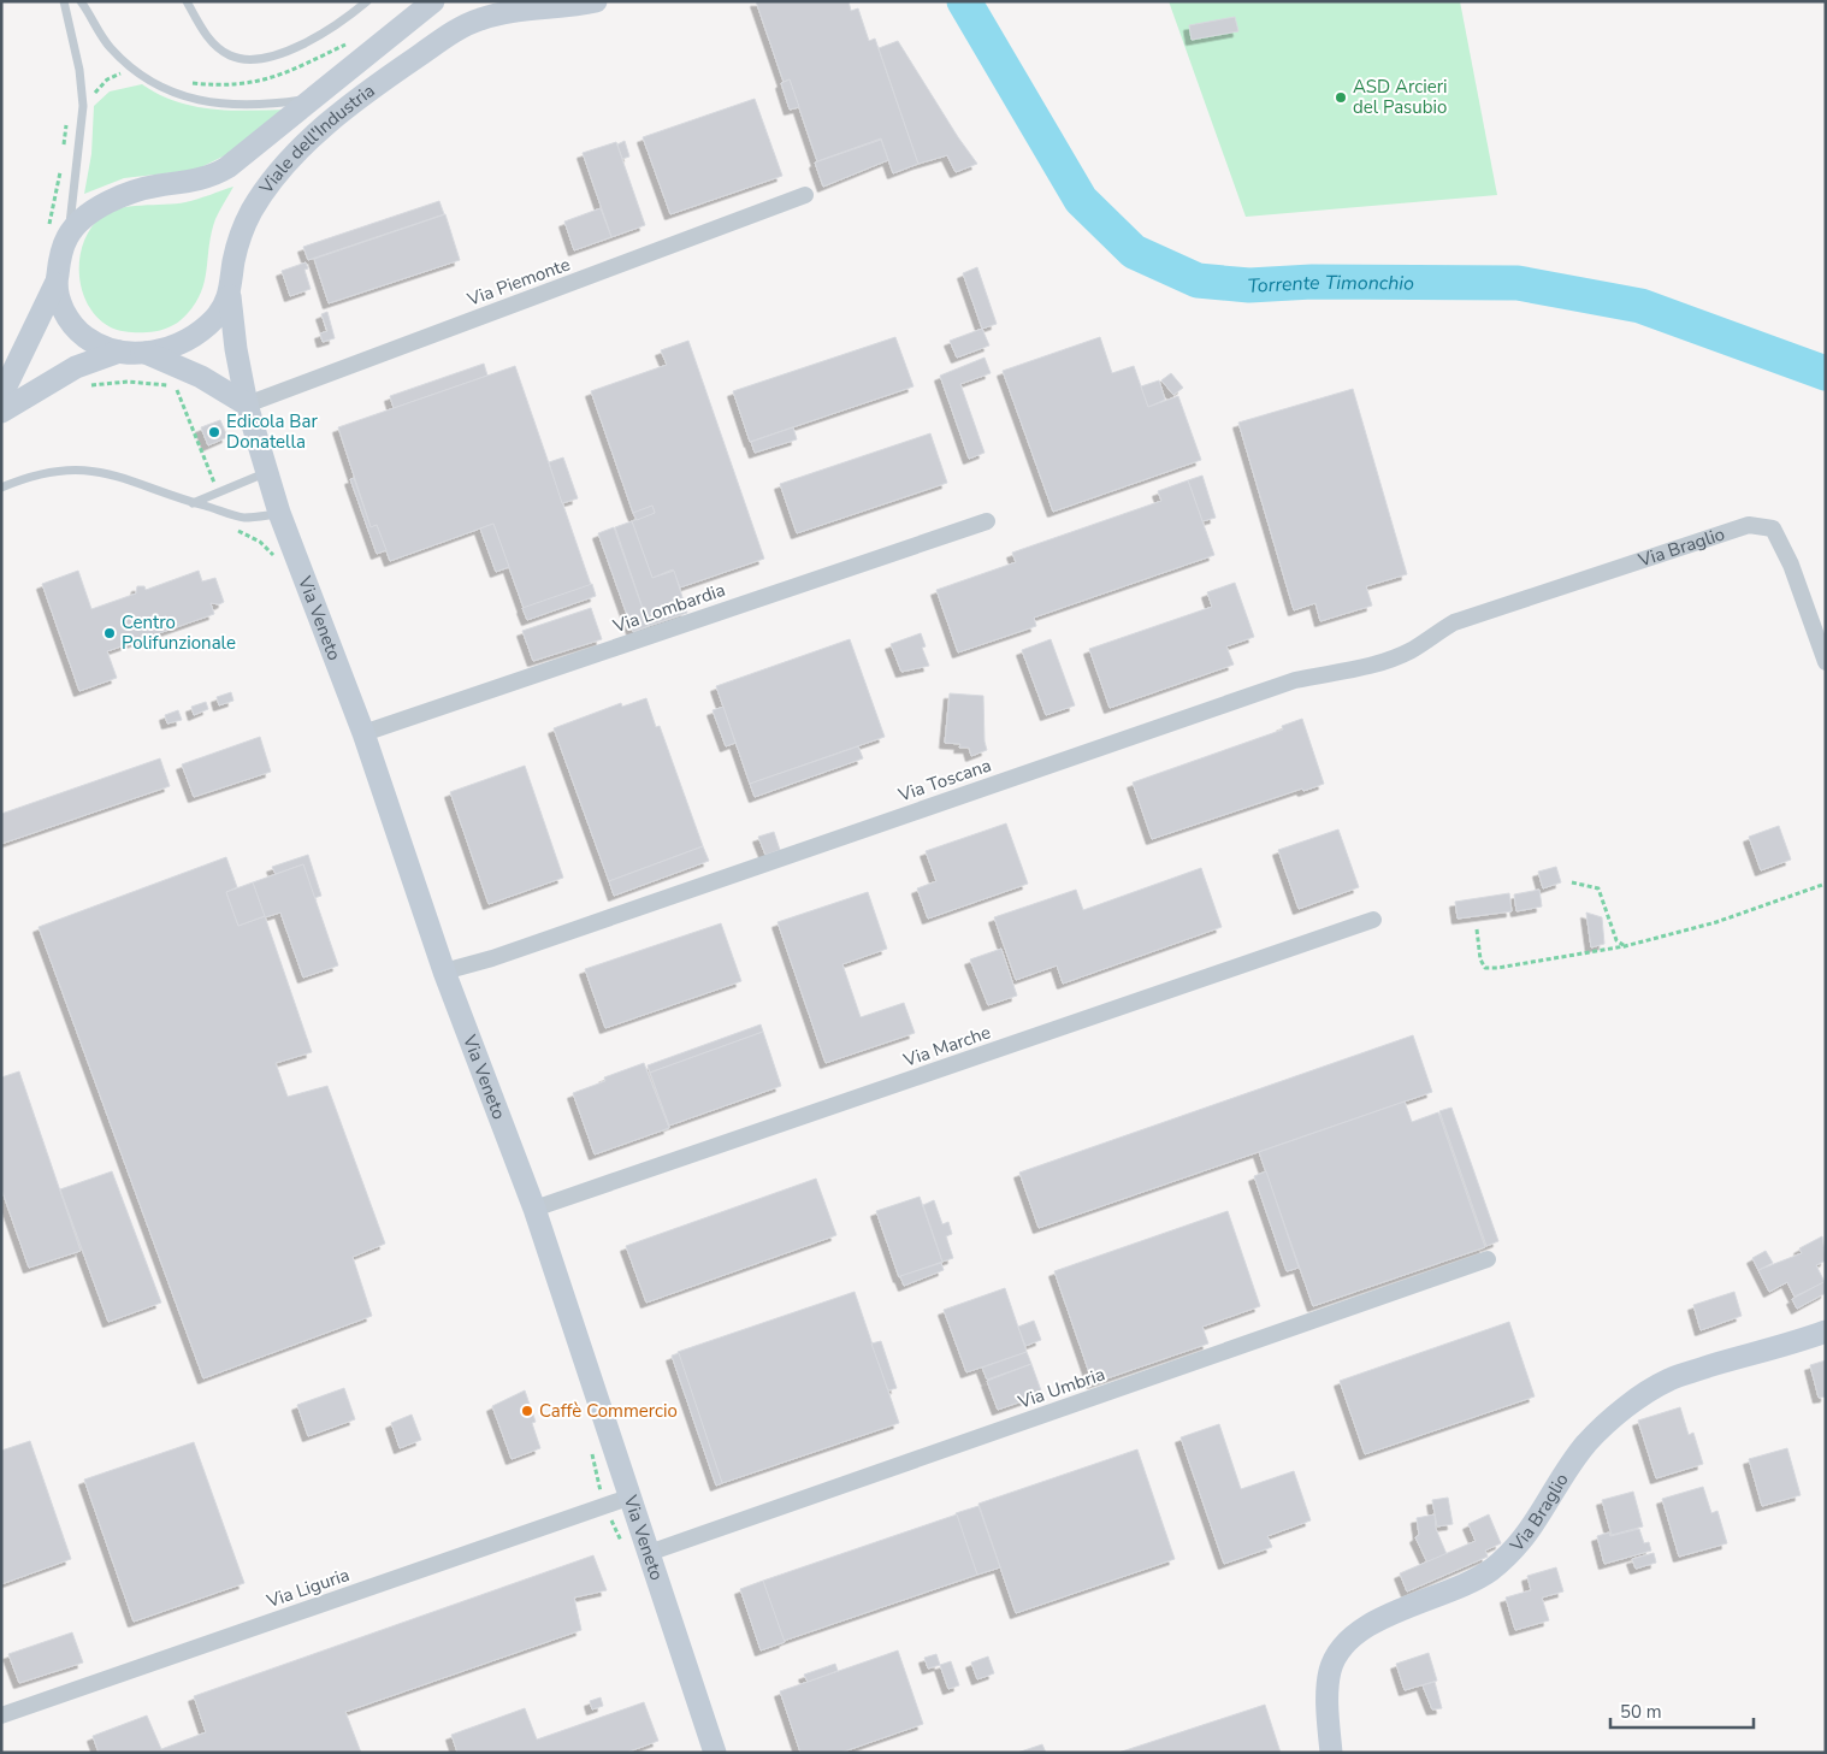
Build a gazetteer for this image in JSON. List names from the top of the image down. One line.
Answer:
{"streets":{"main road":["Viale dell'Industria","Via Braglio","Via Veneto"],"street":["Via Piemonte","Via Lombardia","Via Toscana","Via Marche","Via Umbria","Via Liguria"]},"crossings":[["Viale dell'Industria","Via Veneto"],["Via Piemonte","Via Veneto"],["Via Braglio","Via Toscana"],["Via Lombardia","Via Veneto"],["Via Veneto","Via Toscana"],["Via Veneto","Via Marche"],["Via Veneto","Via Umbria"],["Via Veneto","Via Liguria"]],"water":["Torrente Timonchio"],"places":["ASD Arcieri del Pasubio","Edicola Bar Donatella","Centro Polifunzionale","Caffè Commercio"],"scale_bar":"50 m"}
